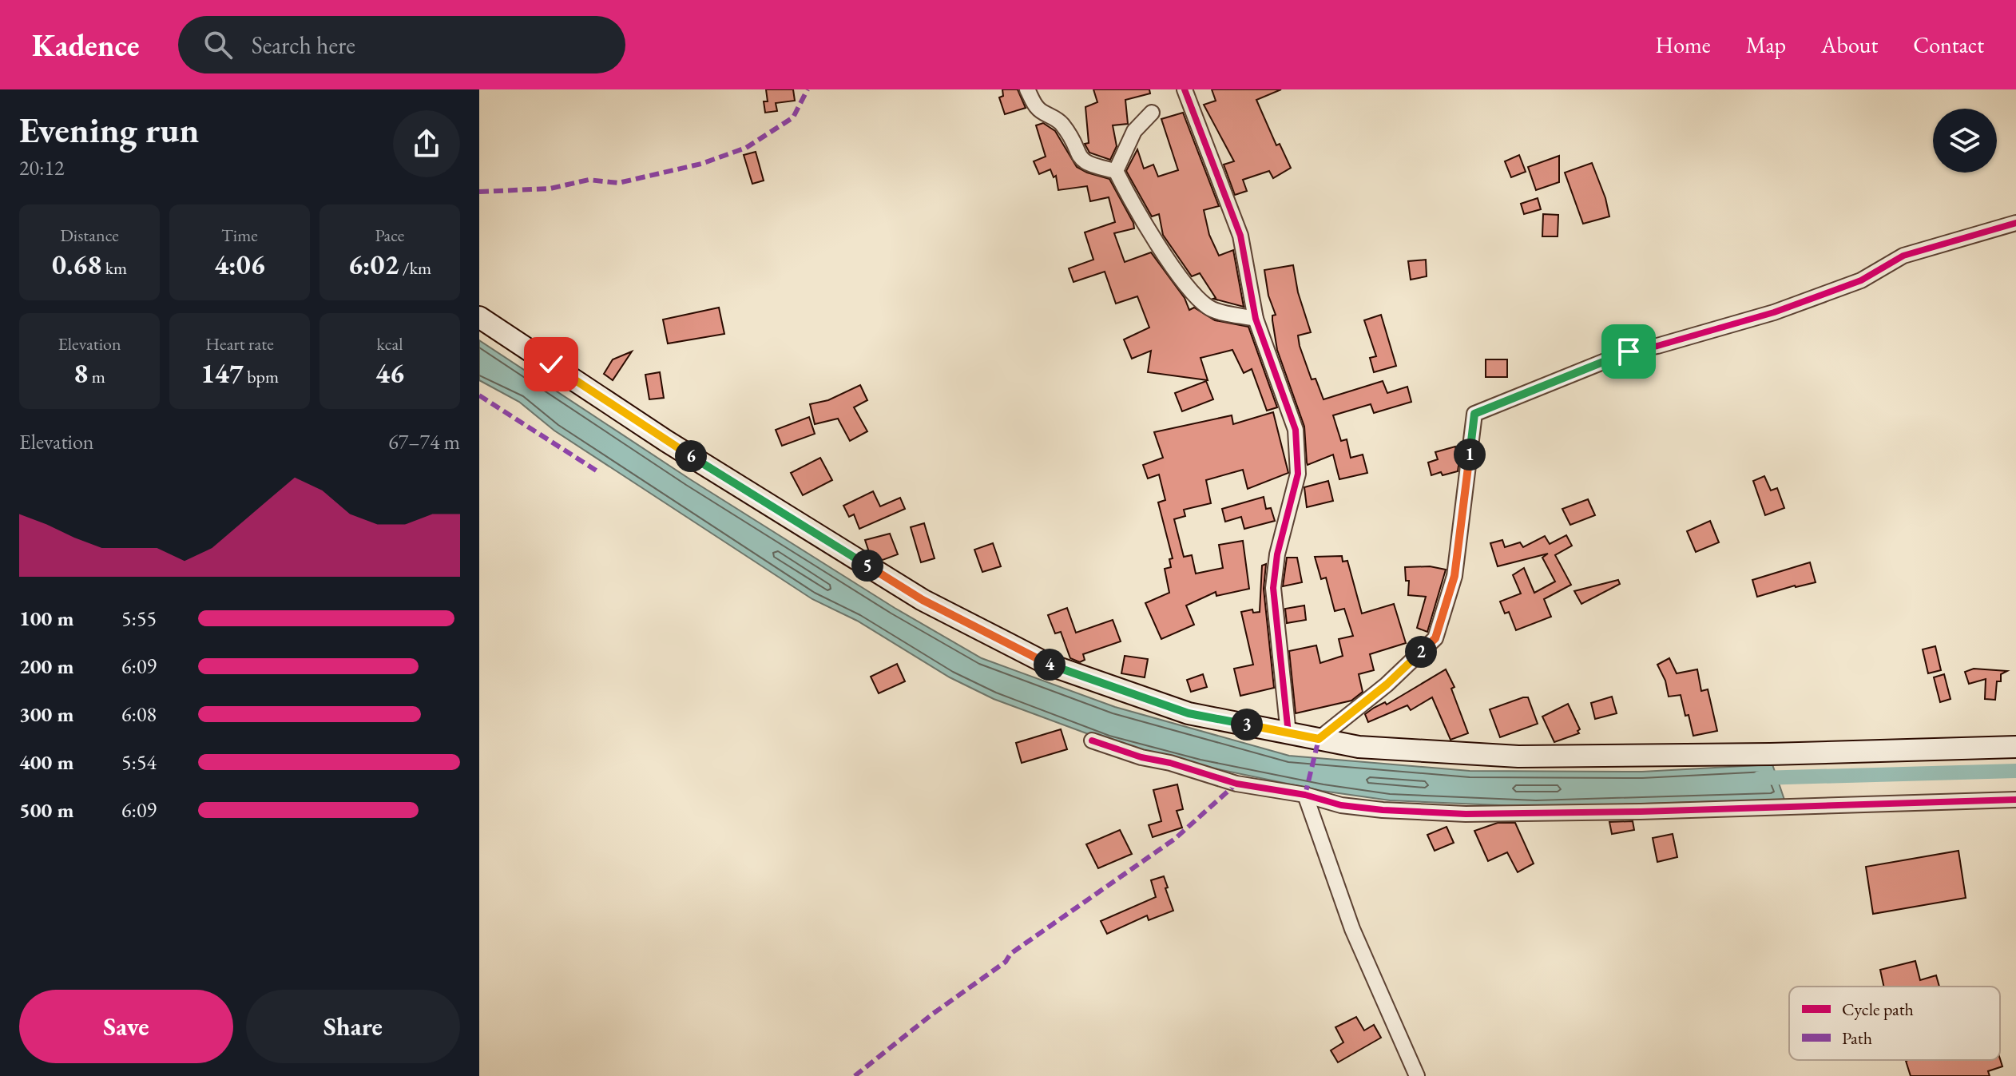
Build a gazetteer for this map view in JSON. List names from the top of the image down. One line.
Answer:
{"legend":["Cycle path","Path"],"page":{"header":"Kadence","search":"Search here","nav":["Home","Map","About","Contact"],"heading":["Evening run","20:12"],"stats":[["Distance","0.68 km"],["Time","4:06"],["Pace","6:02 /km"],["Elevation","8 m"],["Heart rate","147 bpm"],["kcal","46"]],"chart":["Elevation","67–74 m"],"pins":["1","6","5","2","4","3"],"list":[{"name":"100 m","note":"5:55"},{"name":"200 m","note":"6:09"},{"name":"300 m","note":"6:08"},{"name":"400 m","note":"5:54"},{"name":"500 m","note":"6:09"}],"buttons":["Save","Share"]}}
